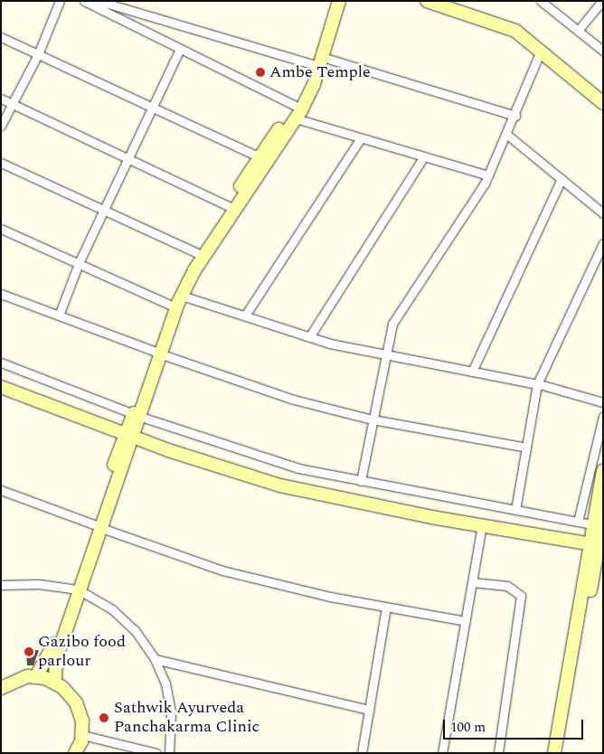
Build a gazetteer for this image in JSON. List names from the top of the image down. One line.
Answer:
{"places":["Ambe Temple","Gazibo food parlour","Sathwik Ayurveda Panchakarma Clinic"],"scale_bar":"100 m"}
